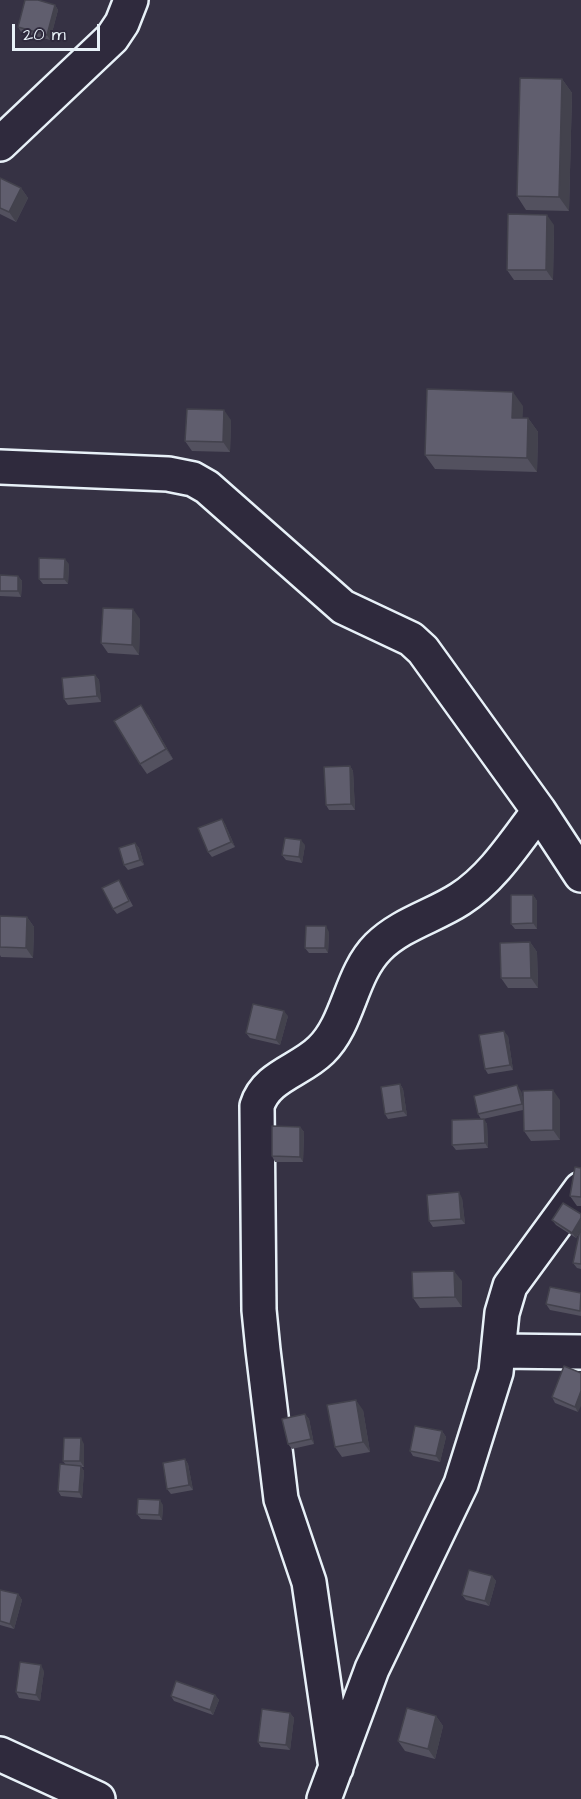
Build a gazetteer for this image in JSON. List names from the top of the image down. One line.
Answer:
{"scale_bar":"20 m"}
